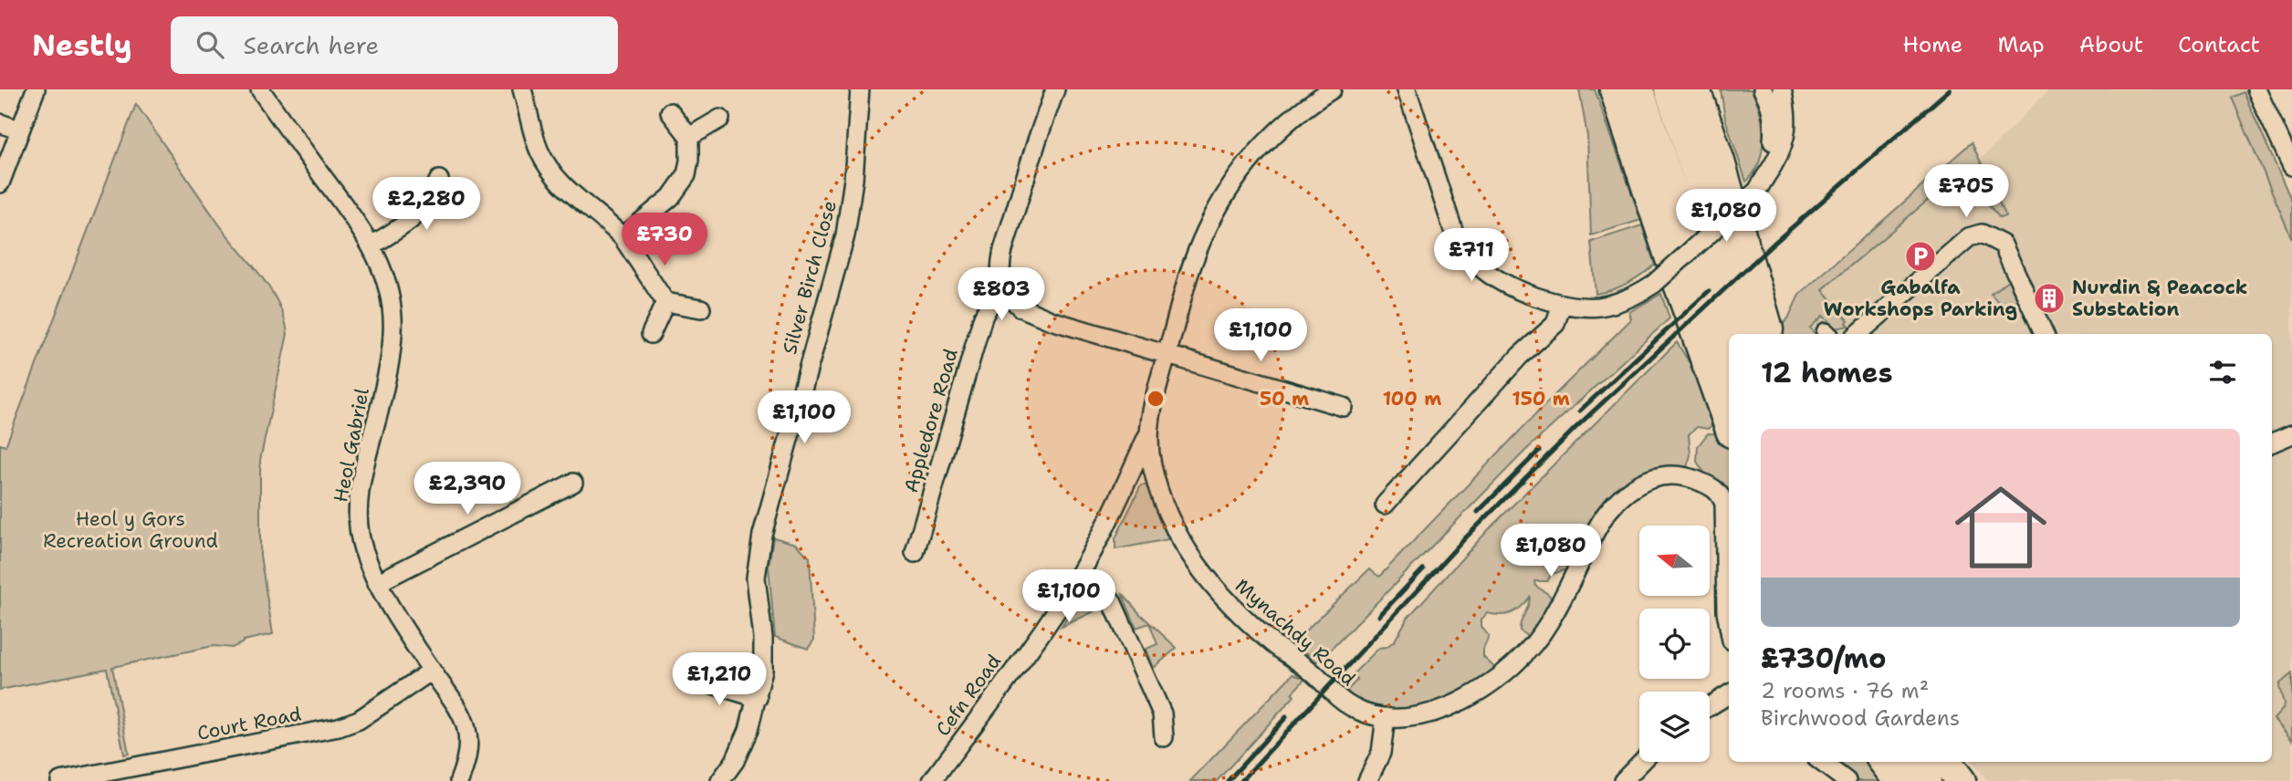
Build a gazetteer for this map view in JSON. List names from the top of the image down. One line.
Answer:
{"streets":{"street":["Silver Birch Close","Appledore Road","Heol Gabriel","Mynachdy Road","Cefn Road","Court Road"]},"crossings":[["Heol Gabriel","Court Road"],["Mynachdy Road","Cefn Road"]],"parks":["Heol y Gors Recreation Ground"],"places":{"parking":["Gabalfa Workshops Parking"],"building":["Nurdin & Peacock Substation"]},"north":"left","page":{"header":"Nestly","search":"Search here","nav":["Home","Map","About","Contact"],"price":["£705","£2,280","£1,080","£730","£711","£803","£1,100","£1,100","£2,390","£1,080","£1,100","£1,210"],"heading":"12 homes","list":[{"name":"£730/mo","note":"2 rooms · 76 m² · Birchwood Gardens"}]},"rings":["50 m","100 m","150 m"]}
